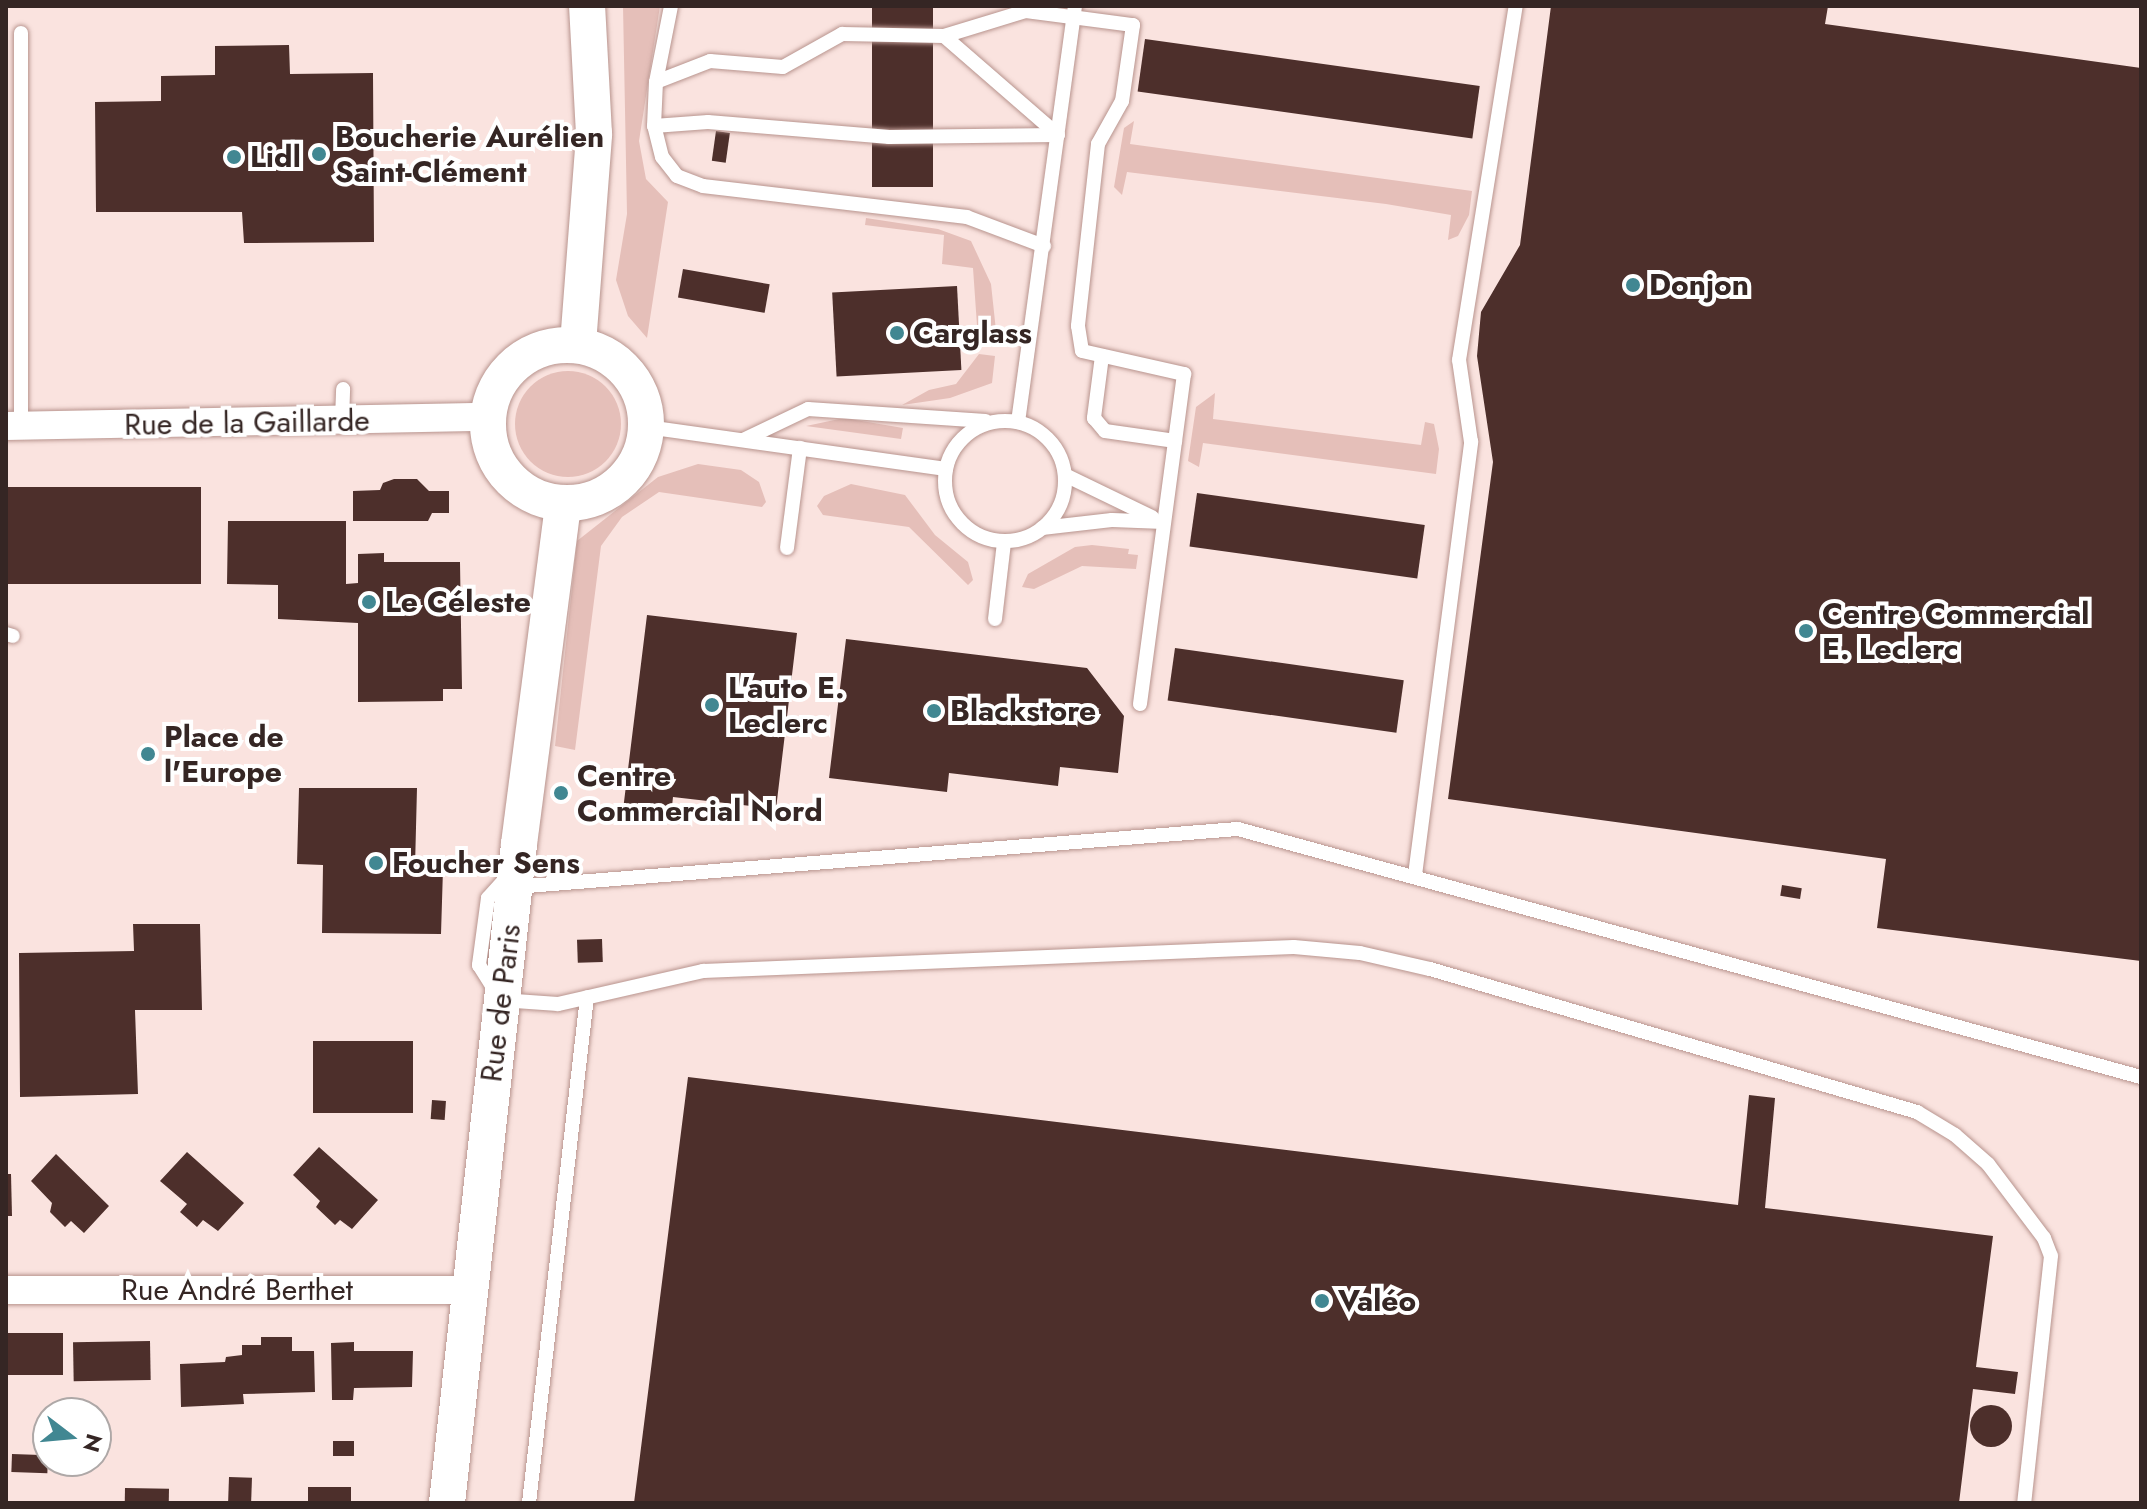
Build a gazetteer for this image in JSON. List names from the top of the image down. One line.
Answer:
{"streets":{"street":["Rue de la Gaillarde","Rue de Paris","Rue André Berthet"]},"crossings":[["Rue de la Gaillarde","Rue de Paris"],["Rue de Paris","Rue André Berthet"]],"places":["Boucherie Aurélien Saint-Clément","Lidl","Donjon","Carglass","Le Céleste","Centre Commercial E. Leclerc","L'auto E. Leclerc","Blackstore","Place de l'Europe","Centre Commercial Nord","Foucher Sens","Valéo"],"north":"right"}
